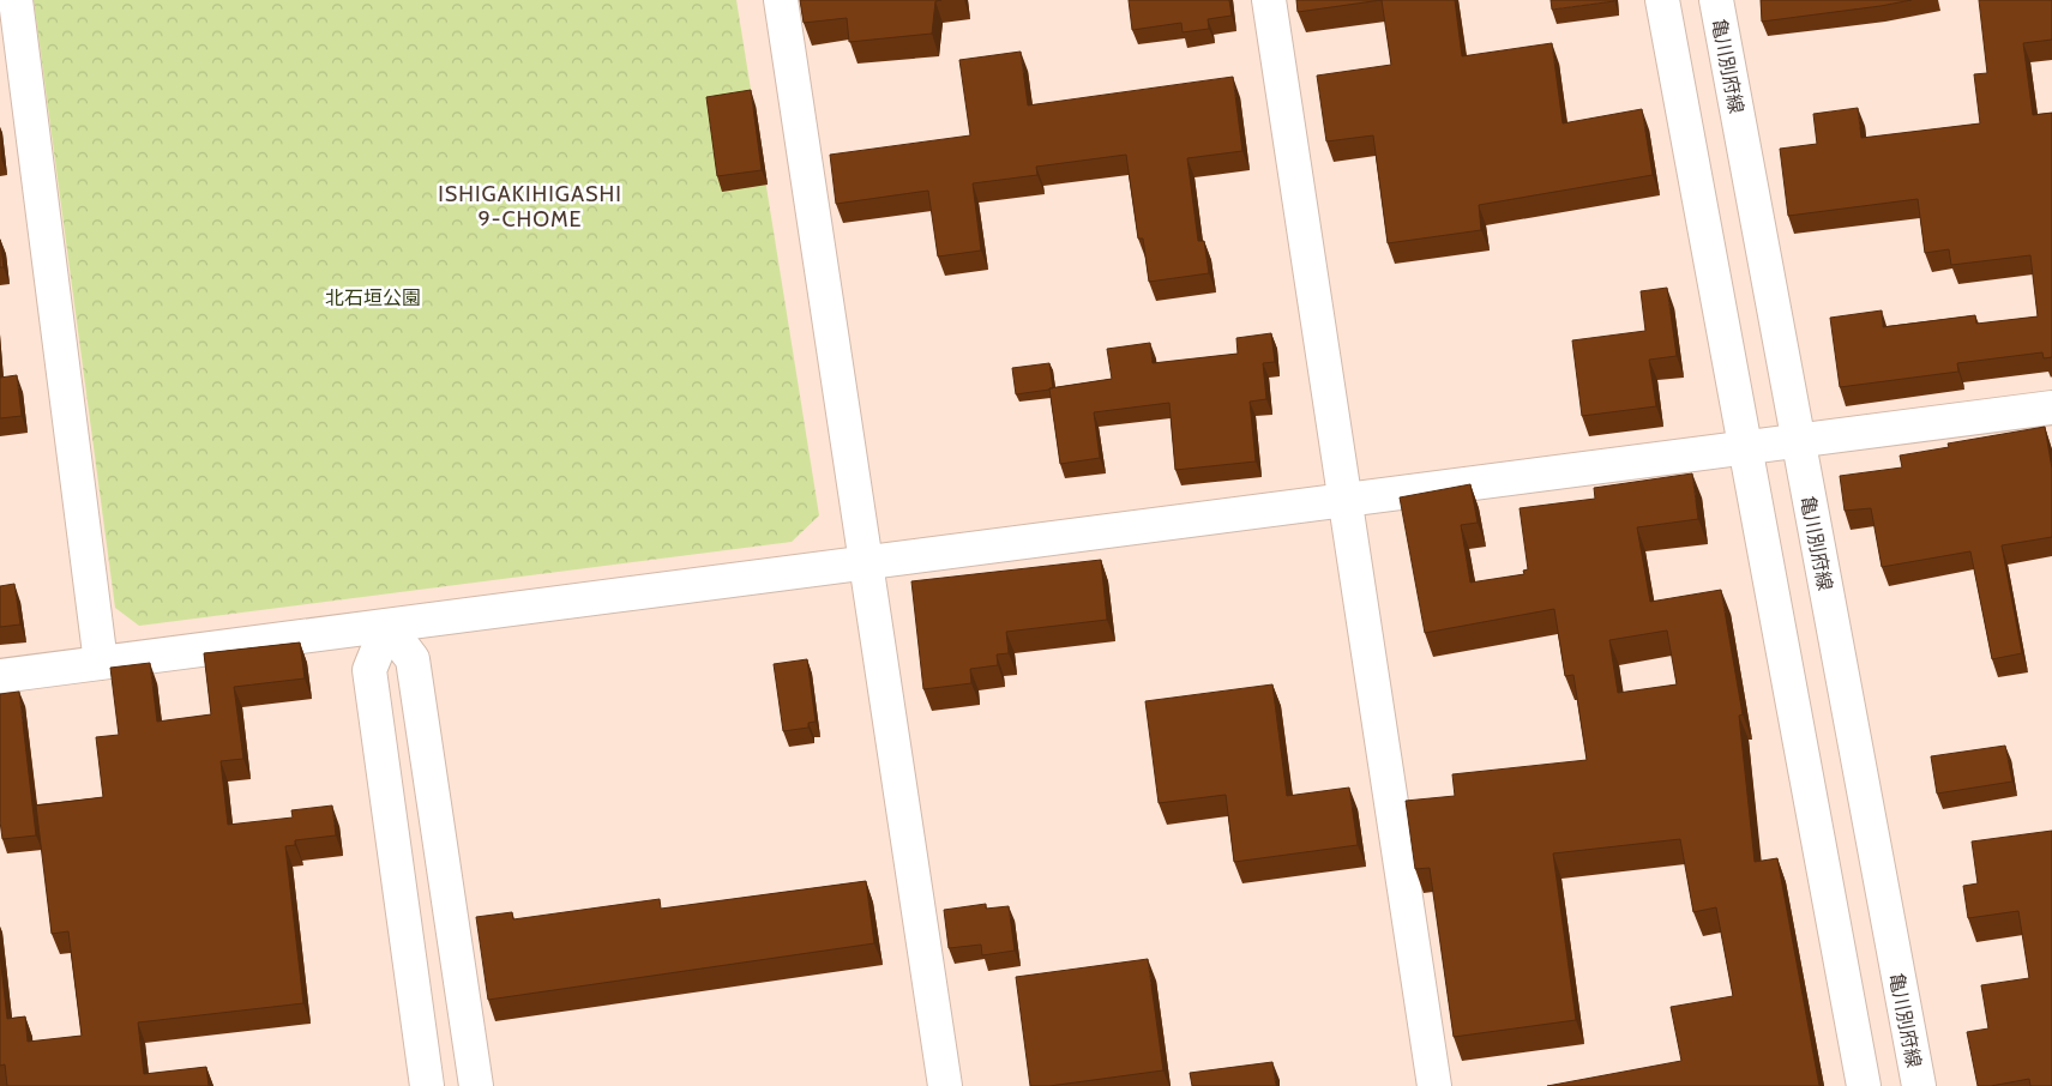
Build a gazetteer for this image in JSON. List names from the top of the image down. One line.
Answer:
{"streets":{"street":["亀川別府線"]},"districts":["ISHIGAKIHIGASHI 9-CHOME"],"parks":["北石垣公園"]}
